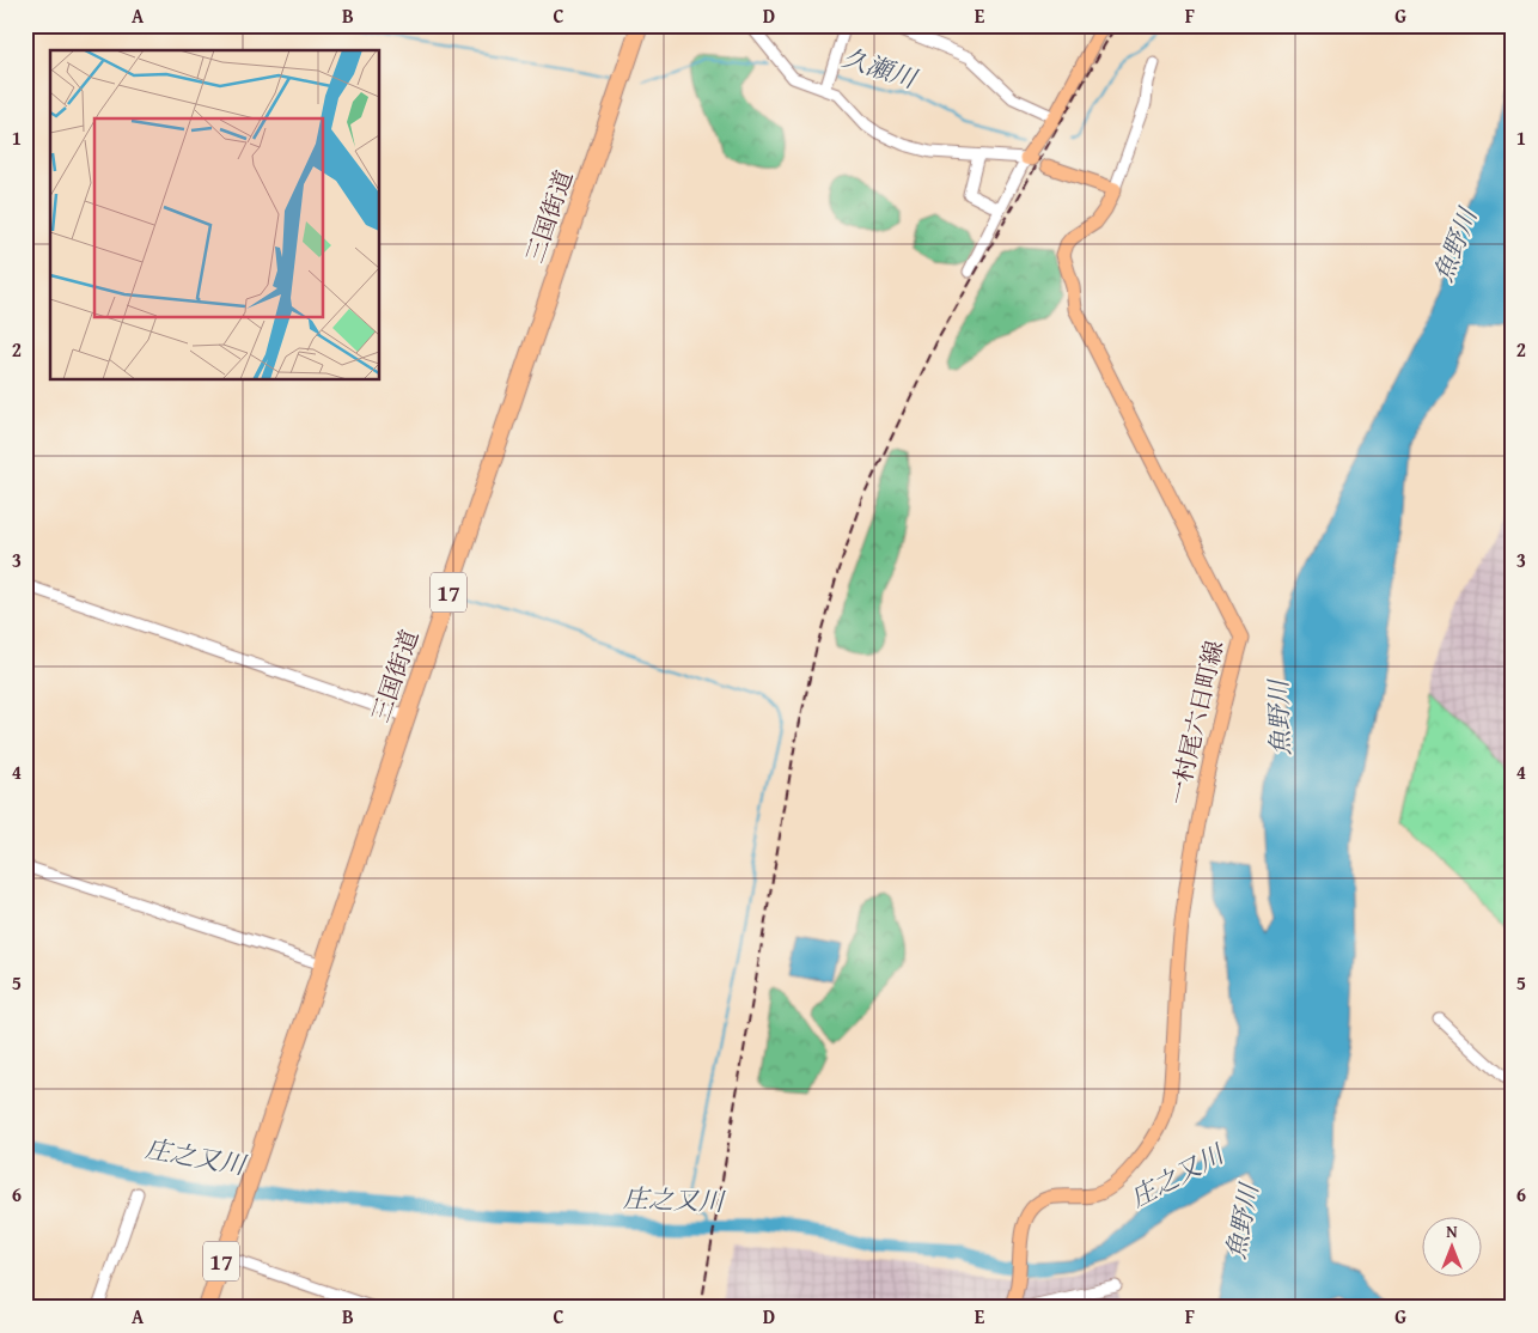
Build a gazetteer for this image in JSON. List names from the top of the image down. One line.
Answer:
{"streets":{"highway":["三国街道","17"],"main road":["一村尾六日町線"]},"water":["久瀬川","魚野川","庄之又川"],"north":"top","grid":{"columns":["A","B","C","D","E","F","G"],"rows":["1","2","3","4","5","6"]}}
